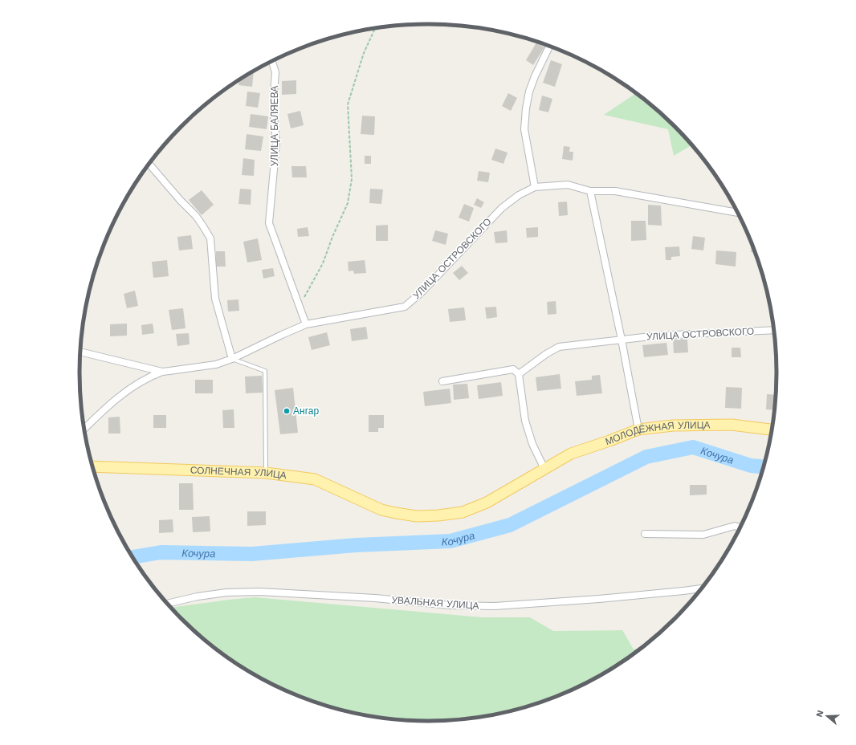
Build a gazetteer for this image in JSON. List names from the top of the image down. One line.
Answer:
{"streets":{"main road":["МОЛОДЁЖНАЯ УЛИЦА","СОЛНЕЧНАЯ УЛИЦА"],"street":["УЛИЦА БАЛЯЕВА","УЛИЦА ОСТРОВСКОГО","УВАЛЬНАЯ УЛИЦА"]},"crossings":[["УЛИЦА БАЛЯЕВА","УЛИЦА ОСТРОВСКОГО"],["МОЛОДЁЖНАЯ УЛИЦА","СОЛНЕЧНАЯ УЛИЦА"]],"water":["Кочура"],"places":["Ангар"],"north":"left"}
